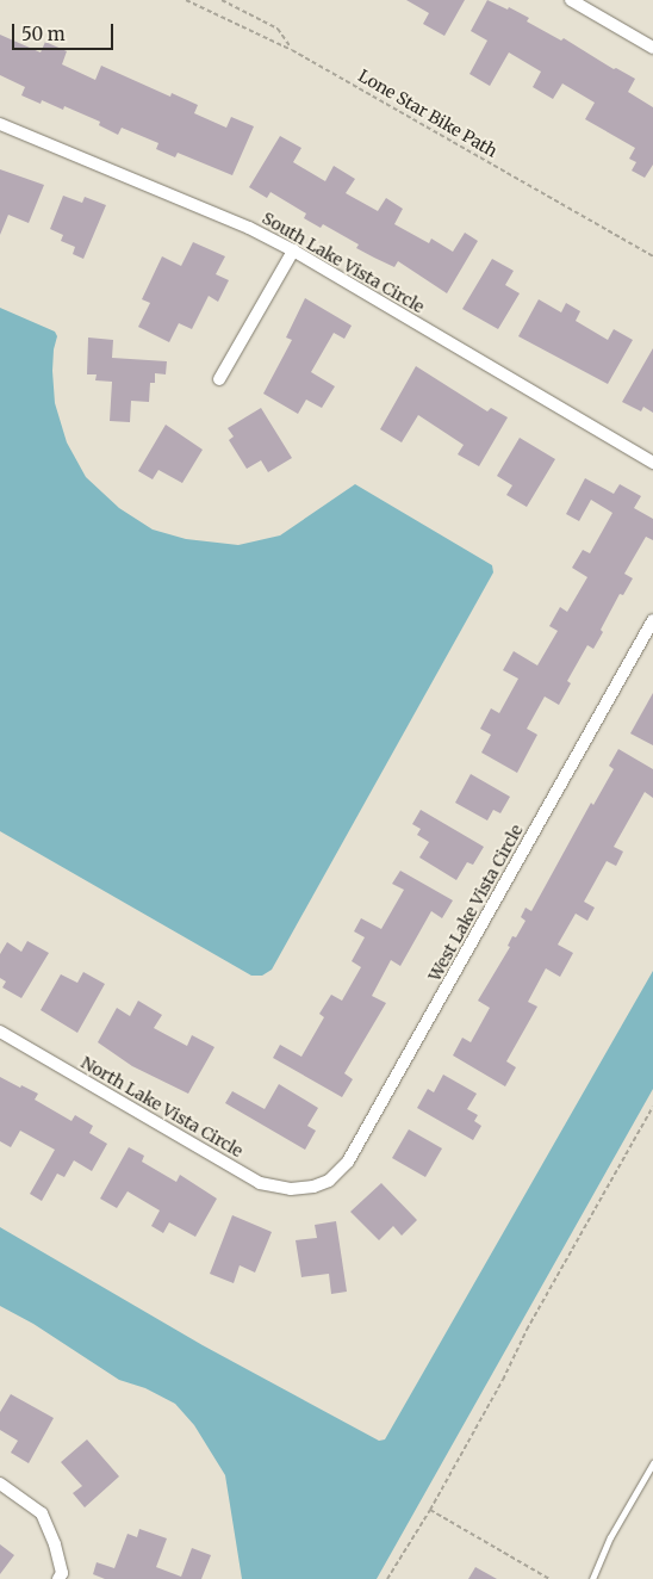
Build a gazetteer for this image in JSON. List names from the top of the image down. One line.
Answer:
{"streets":{"street":["South Lake Vista Circle","West Lake Vista Circle","North Lake Vista Circle"],"path":["Lone Star Bike Path"]},"crossings":[["West Lake Vista Circle","North Lake Vista Circle"]],"scale_bar":"50 m"}
